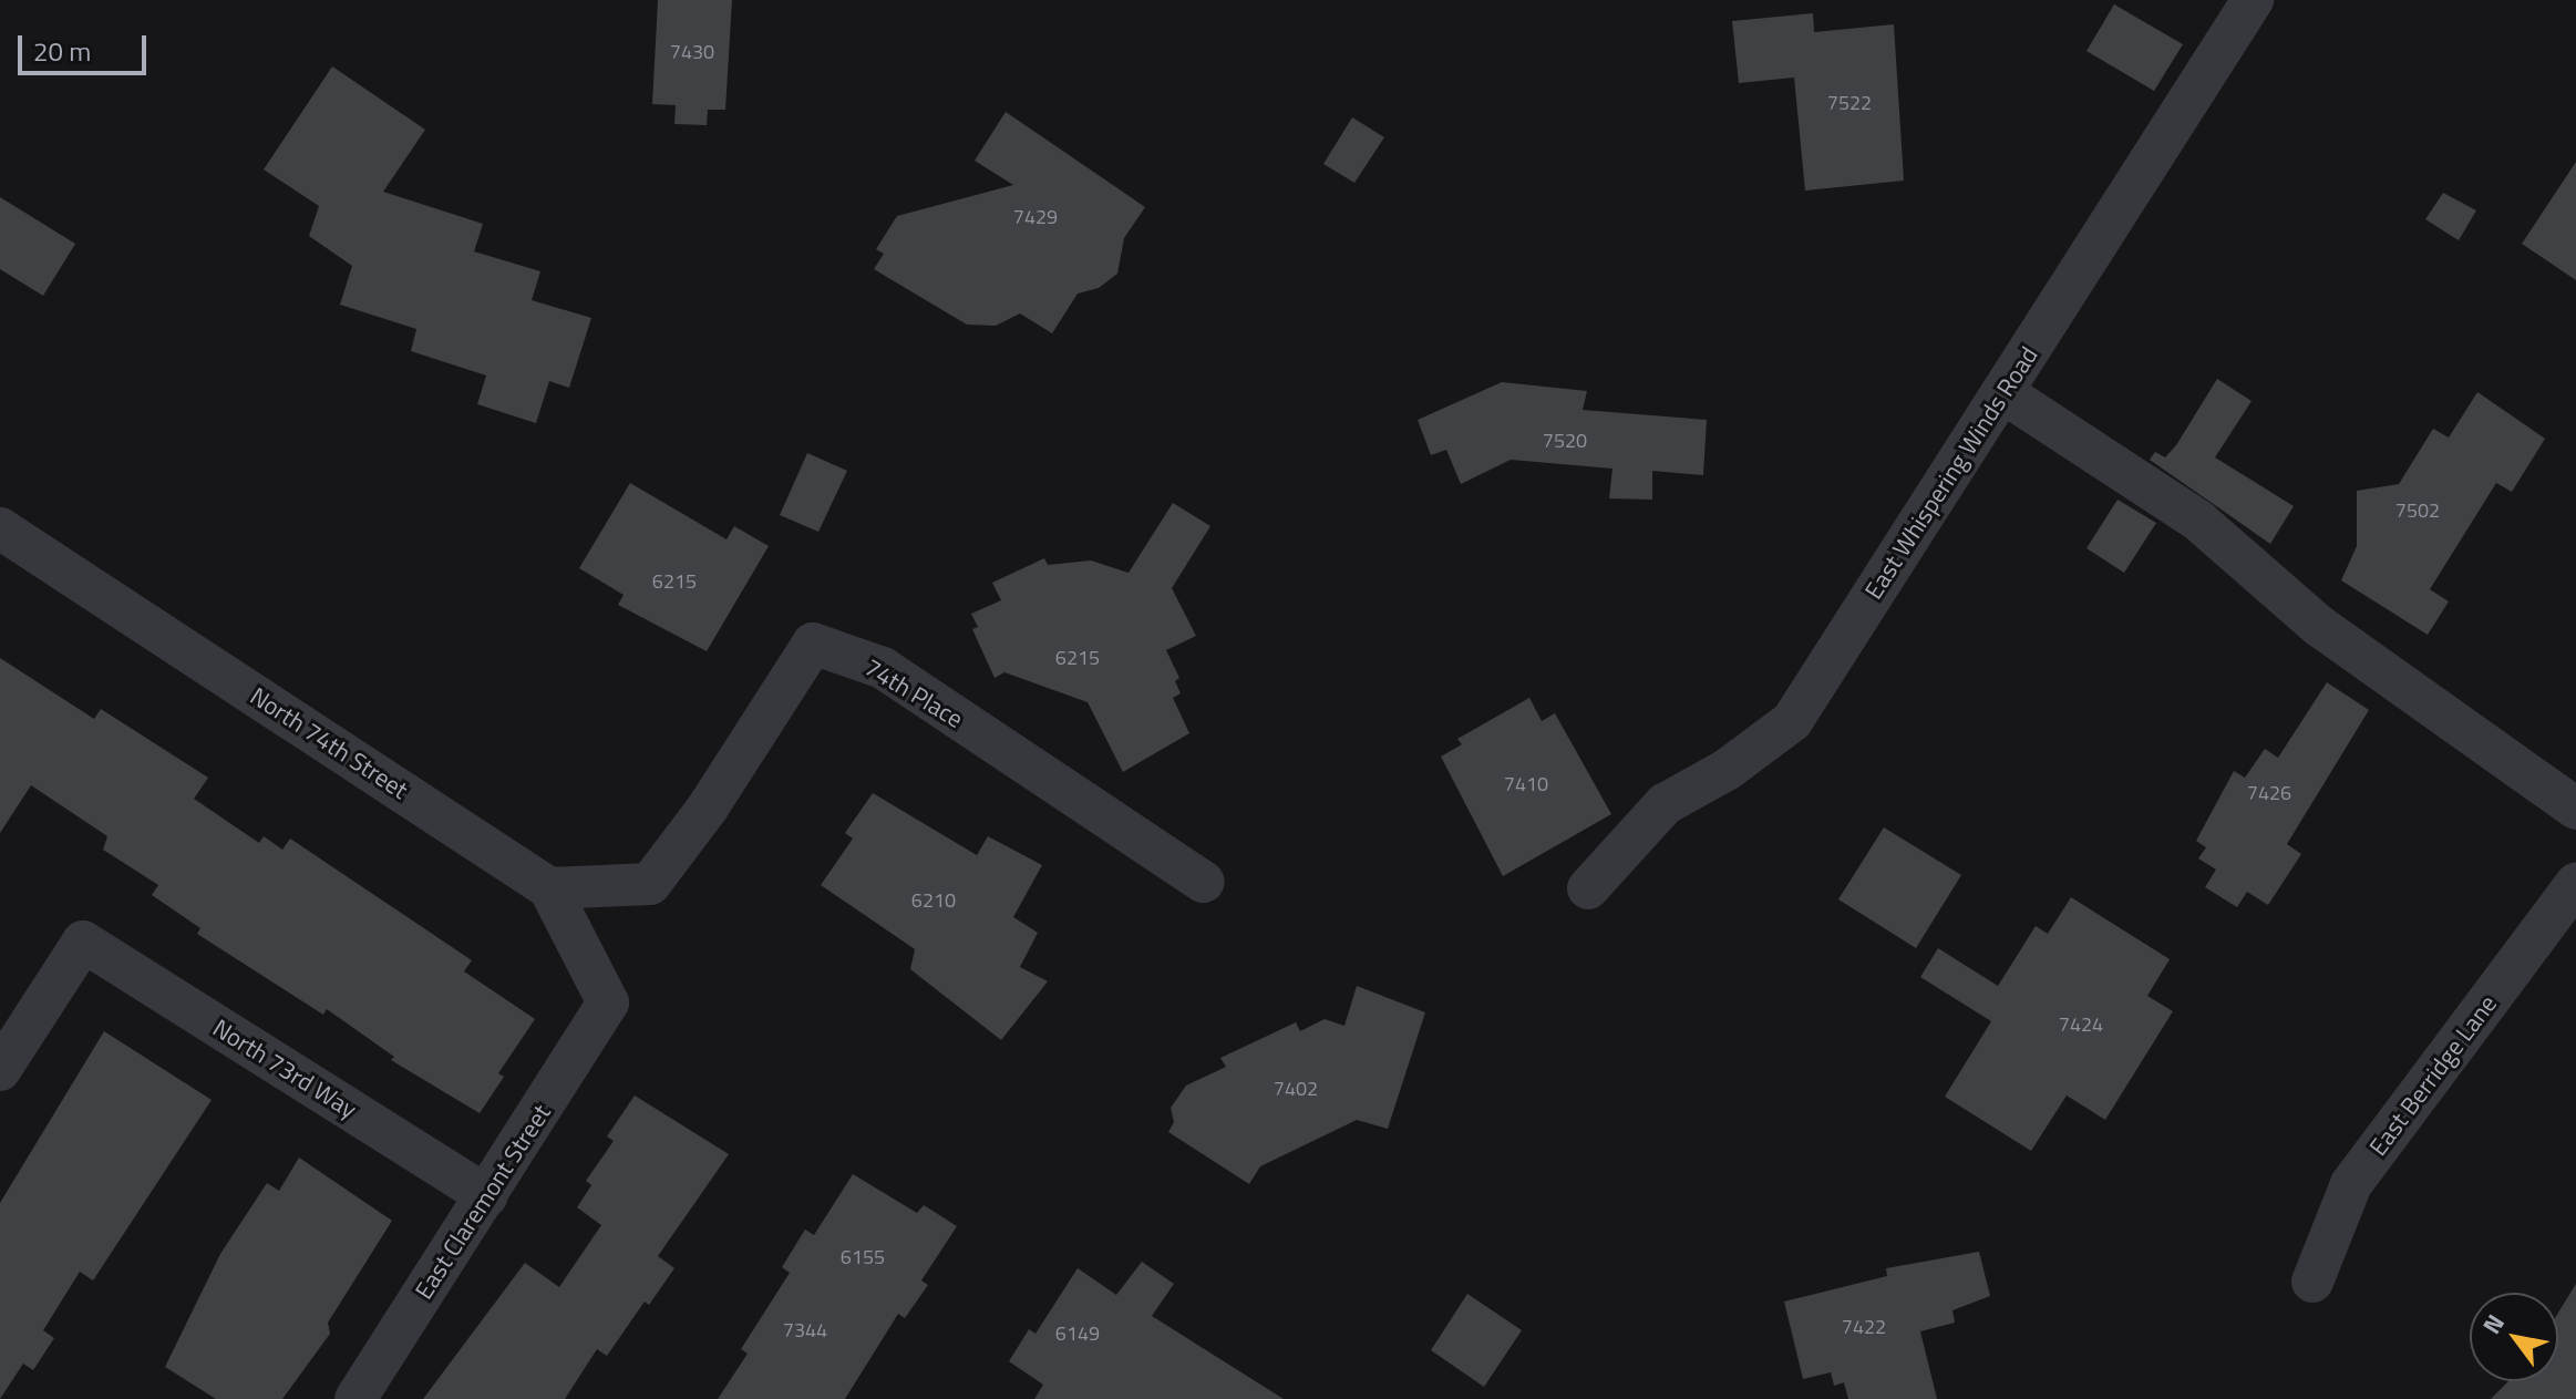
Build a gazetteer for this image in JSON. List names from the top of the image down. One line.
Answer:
{"streets":{"street":["East Whispering Winds Road","74th Place","North 74th Street","North 73rd Way","East Berridge Lane","East Claremont Street"]},"crossings":[["74th Place","North 74th Street"],["North 74th Street","East Claremont Street"],["North 73rd Way","East Claremont Street"]],"house_numbers":["7430","7522","7429","7520","7502","6215","6215","7410","7426","6210","7424","7402","6155","7422","7344","6149"],"scale_bar":"20 m","north":"top left"}
